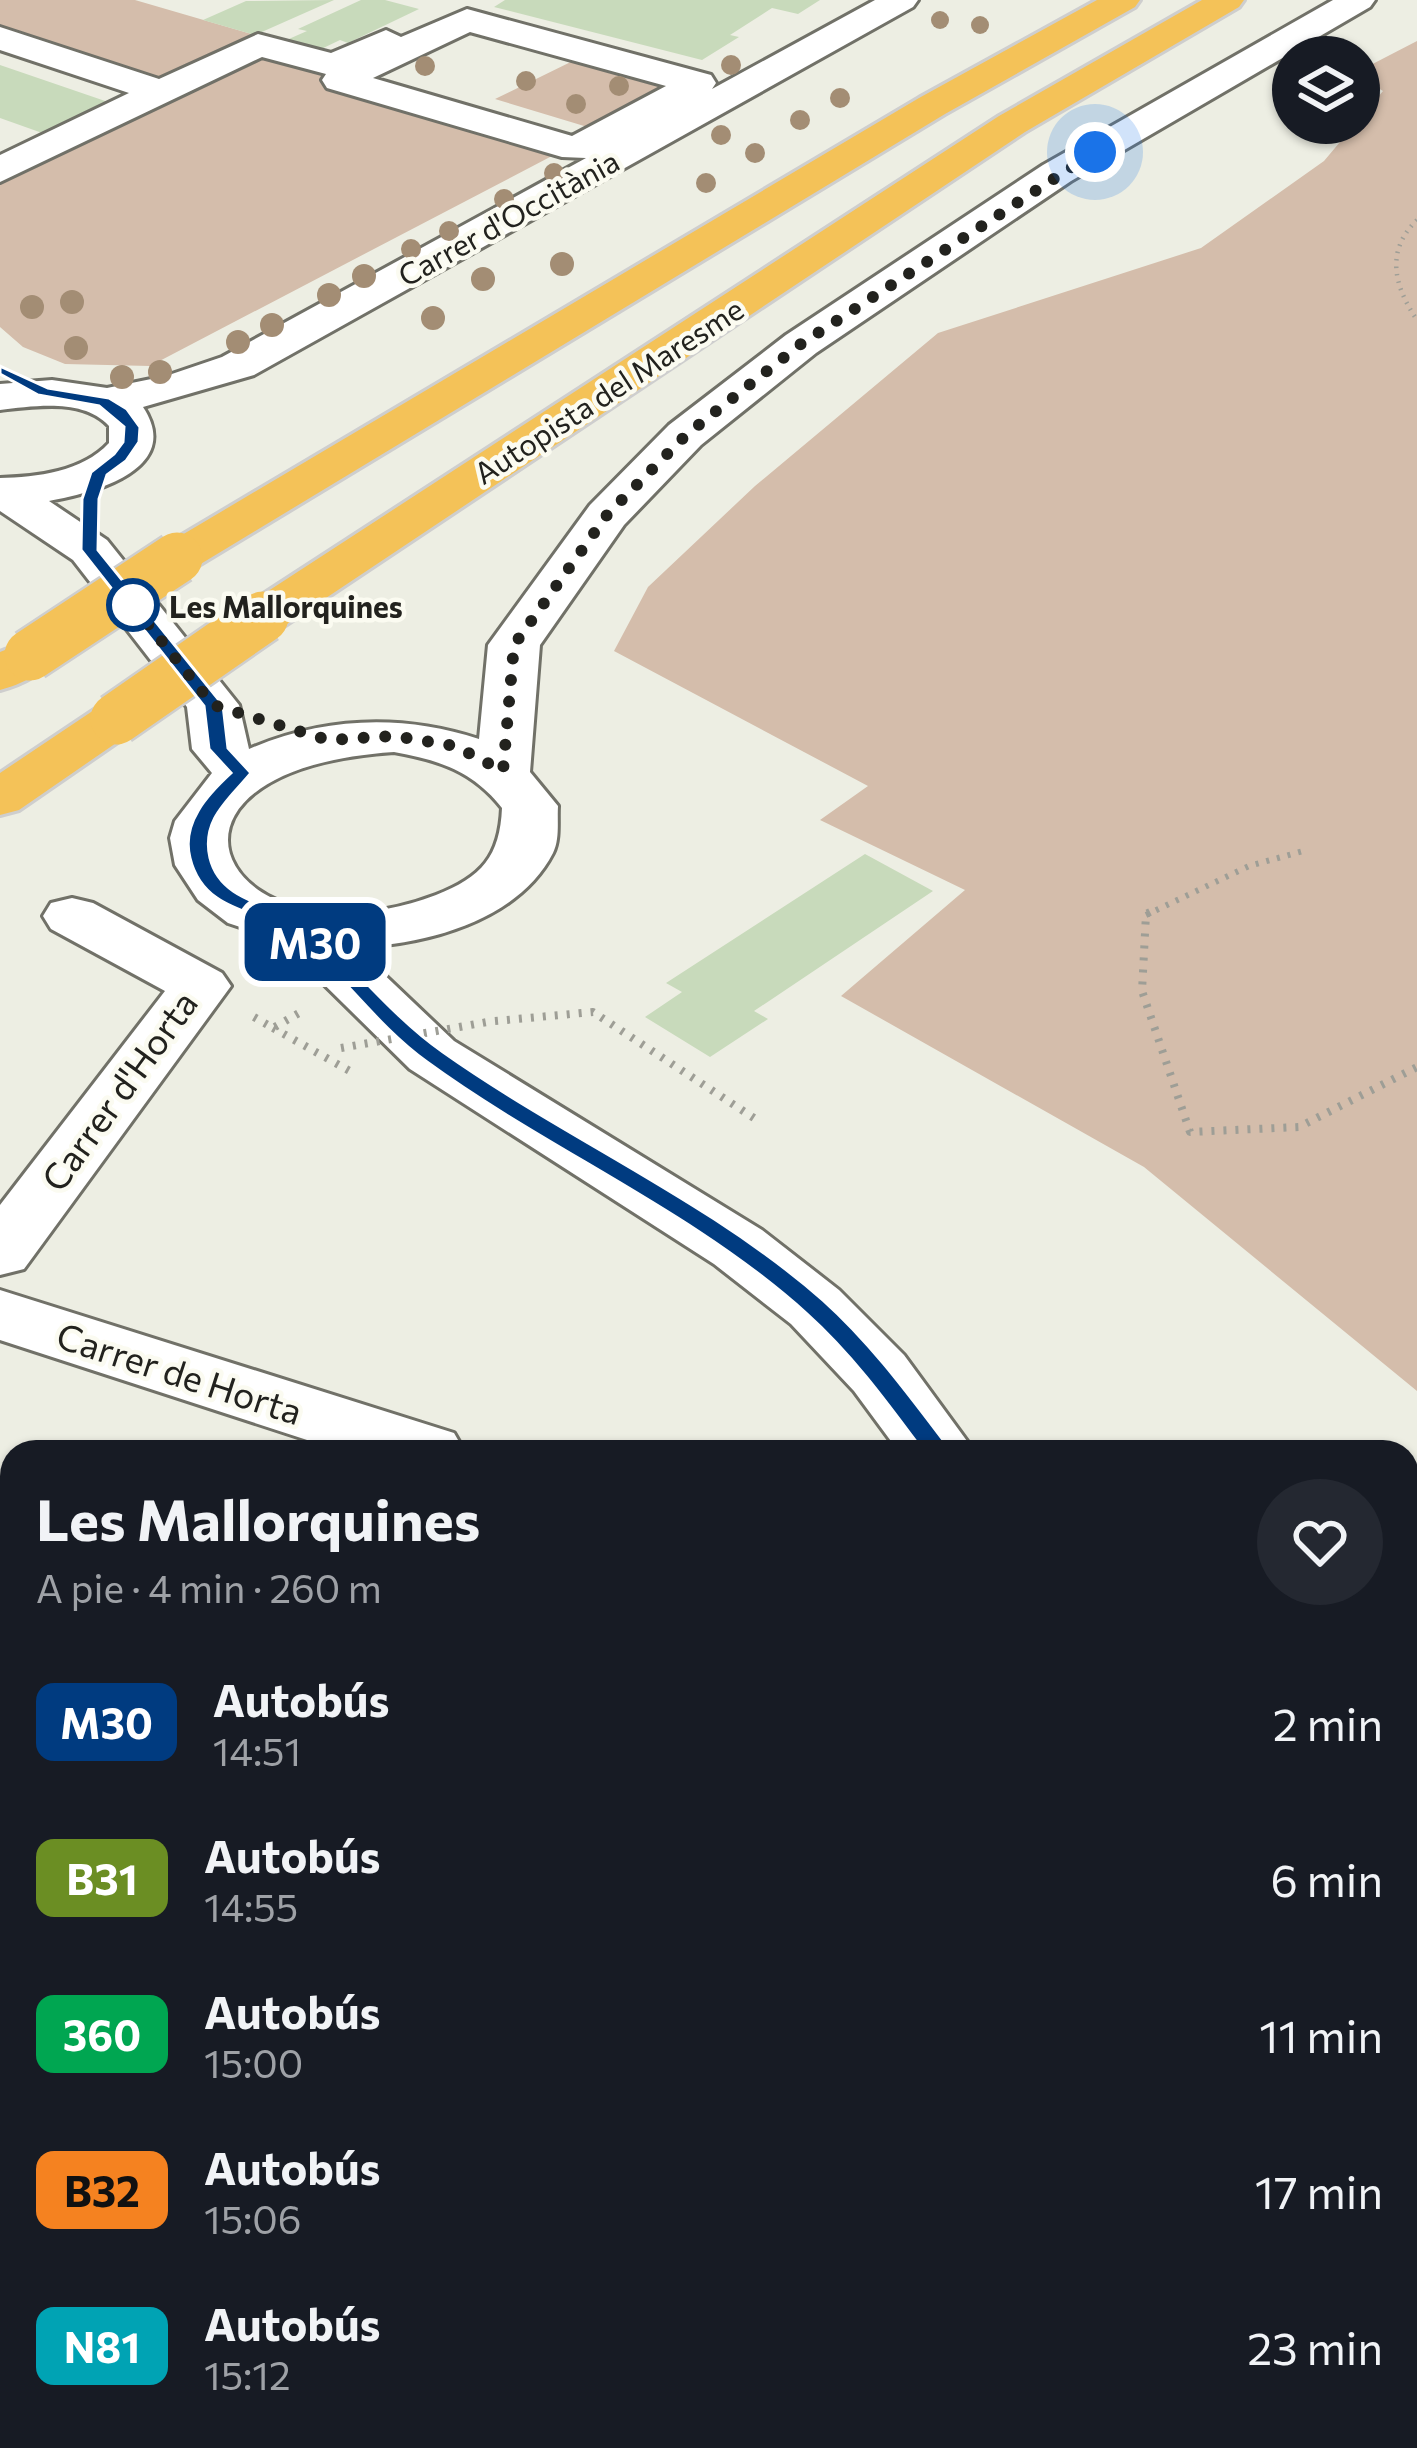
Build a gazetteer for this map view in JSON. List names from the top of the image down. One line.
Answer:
{"streets":{"highway":["Autopista del Maresme"],"street":["Carrer d'Occitània","Carrer d'Horta","Carrer de Horta"]},"places":["Les Mallorquines"],"lines":["bus line M30"],"page":{"on_map":"M30","heading":["Les Mallorquines","A pie · 4 min · 260 m"],"list":[{"mark":"M30","name":"Autobús","note":"14:51","value":"2 min"},{"mark":"B31","name":"Autobús","note":"14:55","value":"6 min"},{"mark":"360","name":"Autobús","note":"15:00","value":"11 min"},{"mark":"B32","name":"Autobús","note":"15:06","value":"17 min"},{"mark":"N81","name":"Autobús","note":"15:12","value":"23 min"}]}}
